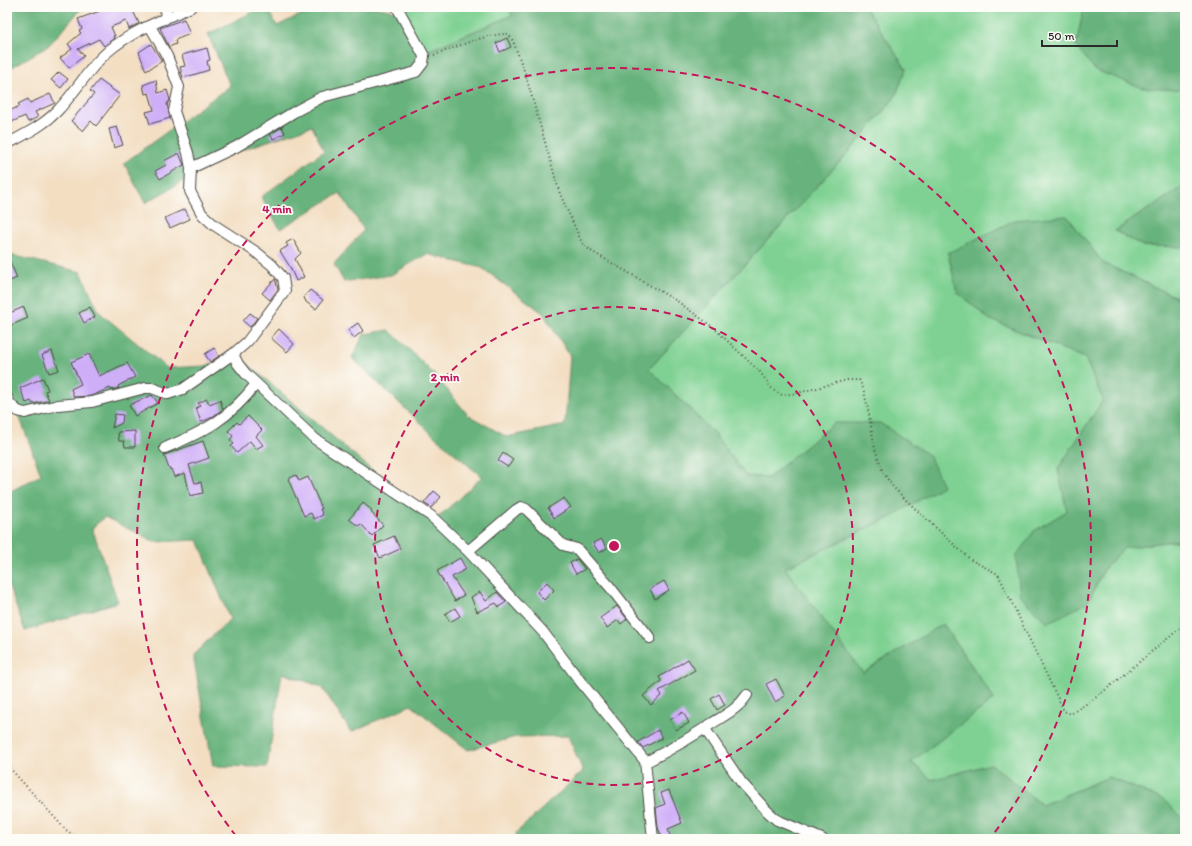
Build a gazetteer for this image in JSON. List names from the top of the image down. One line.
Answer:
{"scale_bar":"50 m","rings":["4 min","2 min"]}
